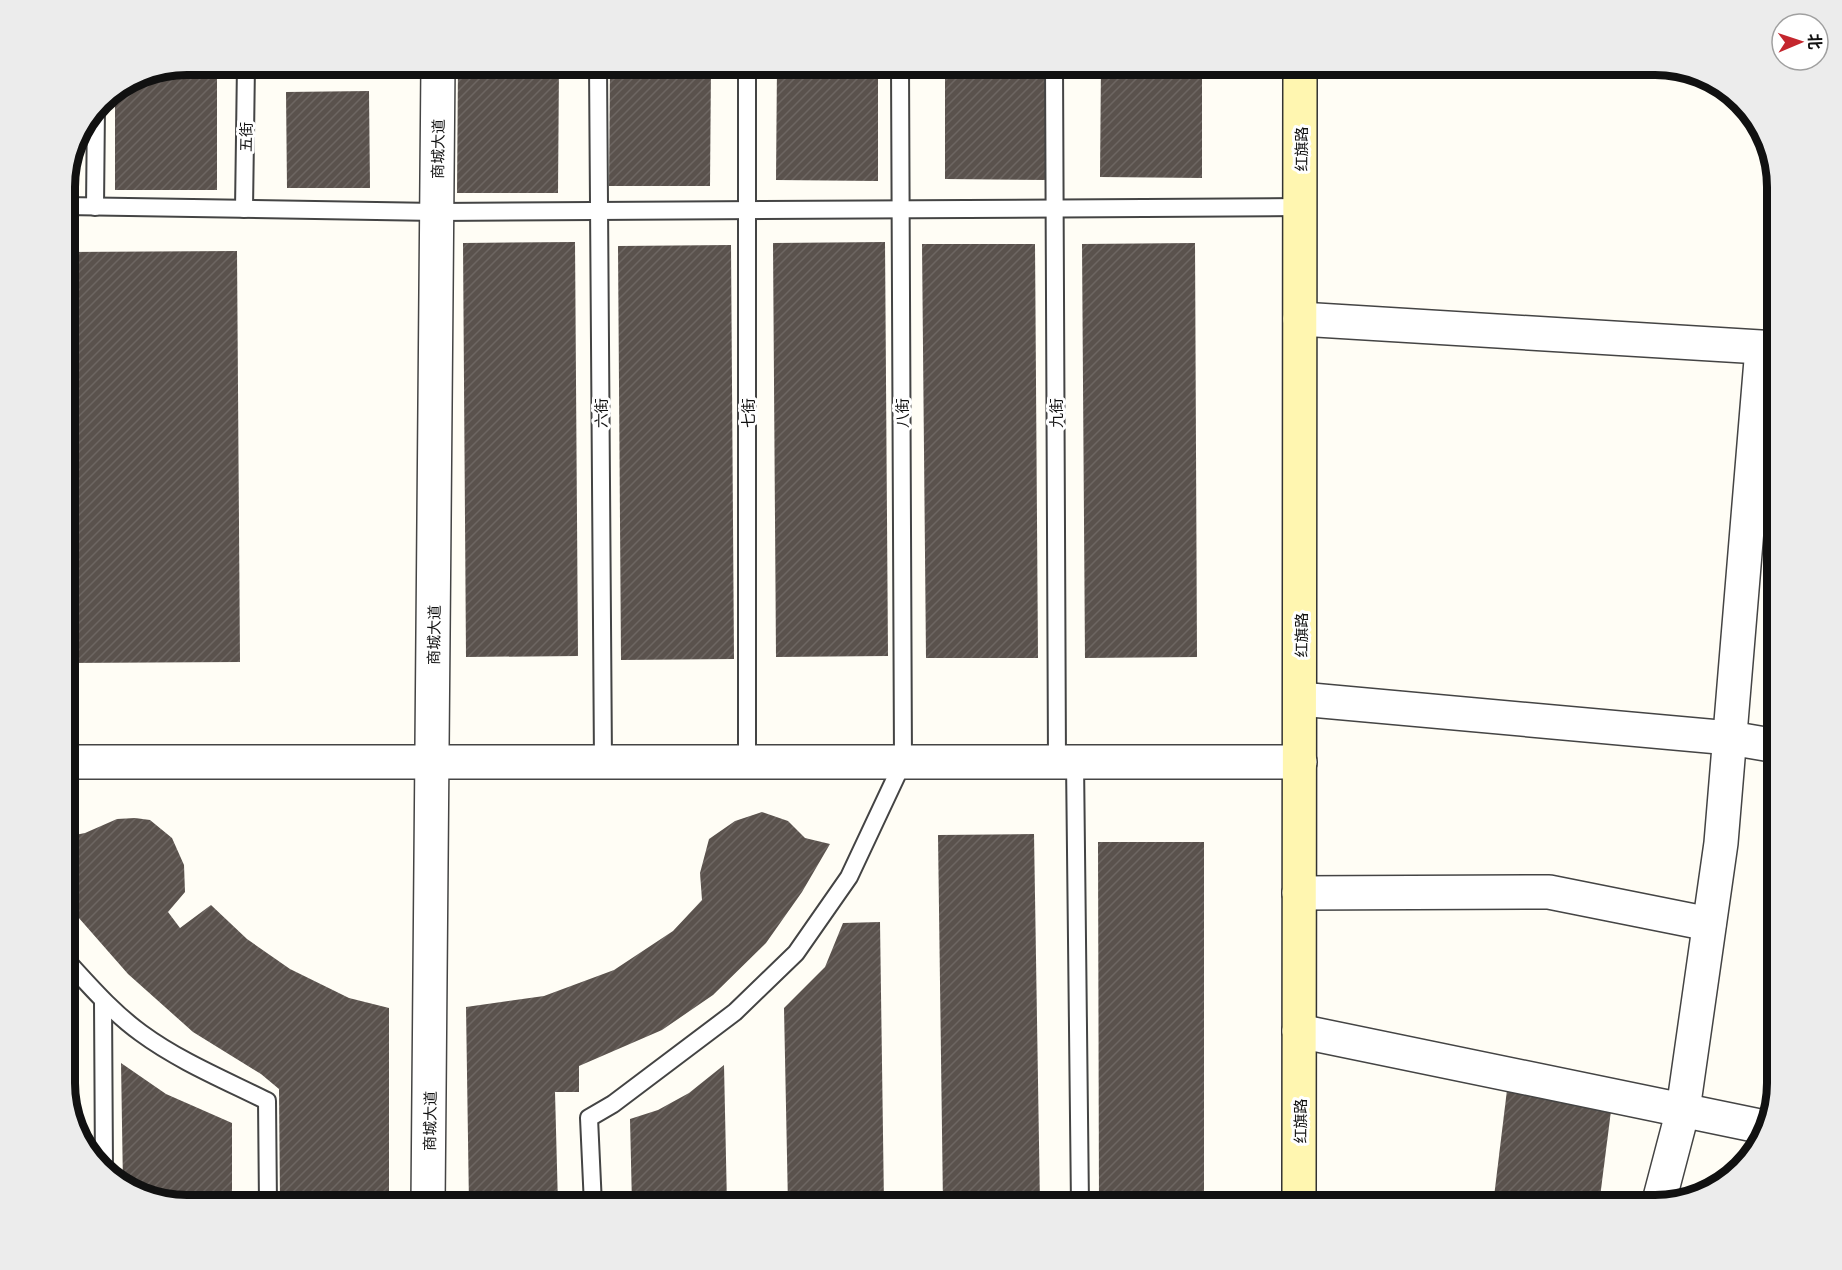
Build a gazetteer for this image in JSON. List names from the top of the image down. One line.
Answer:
{"streets":{"street":["商城大道","红旗路"],"lane":["五街","六街","七街","八街","九街"]},"north":"right"}
